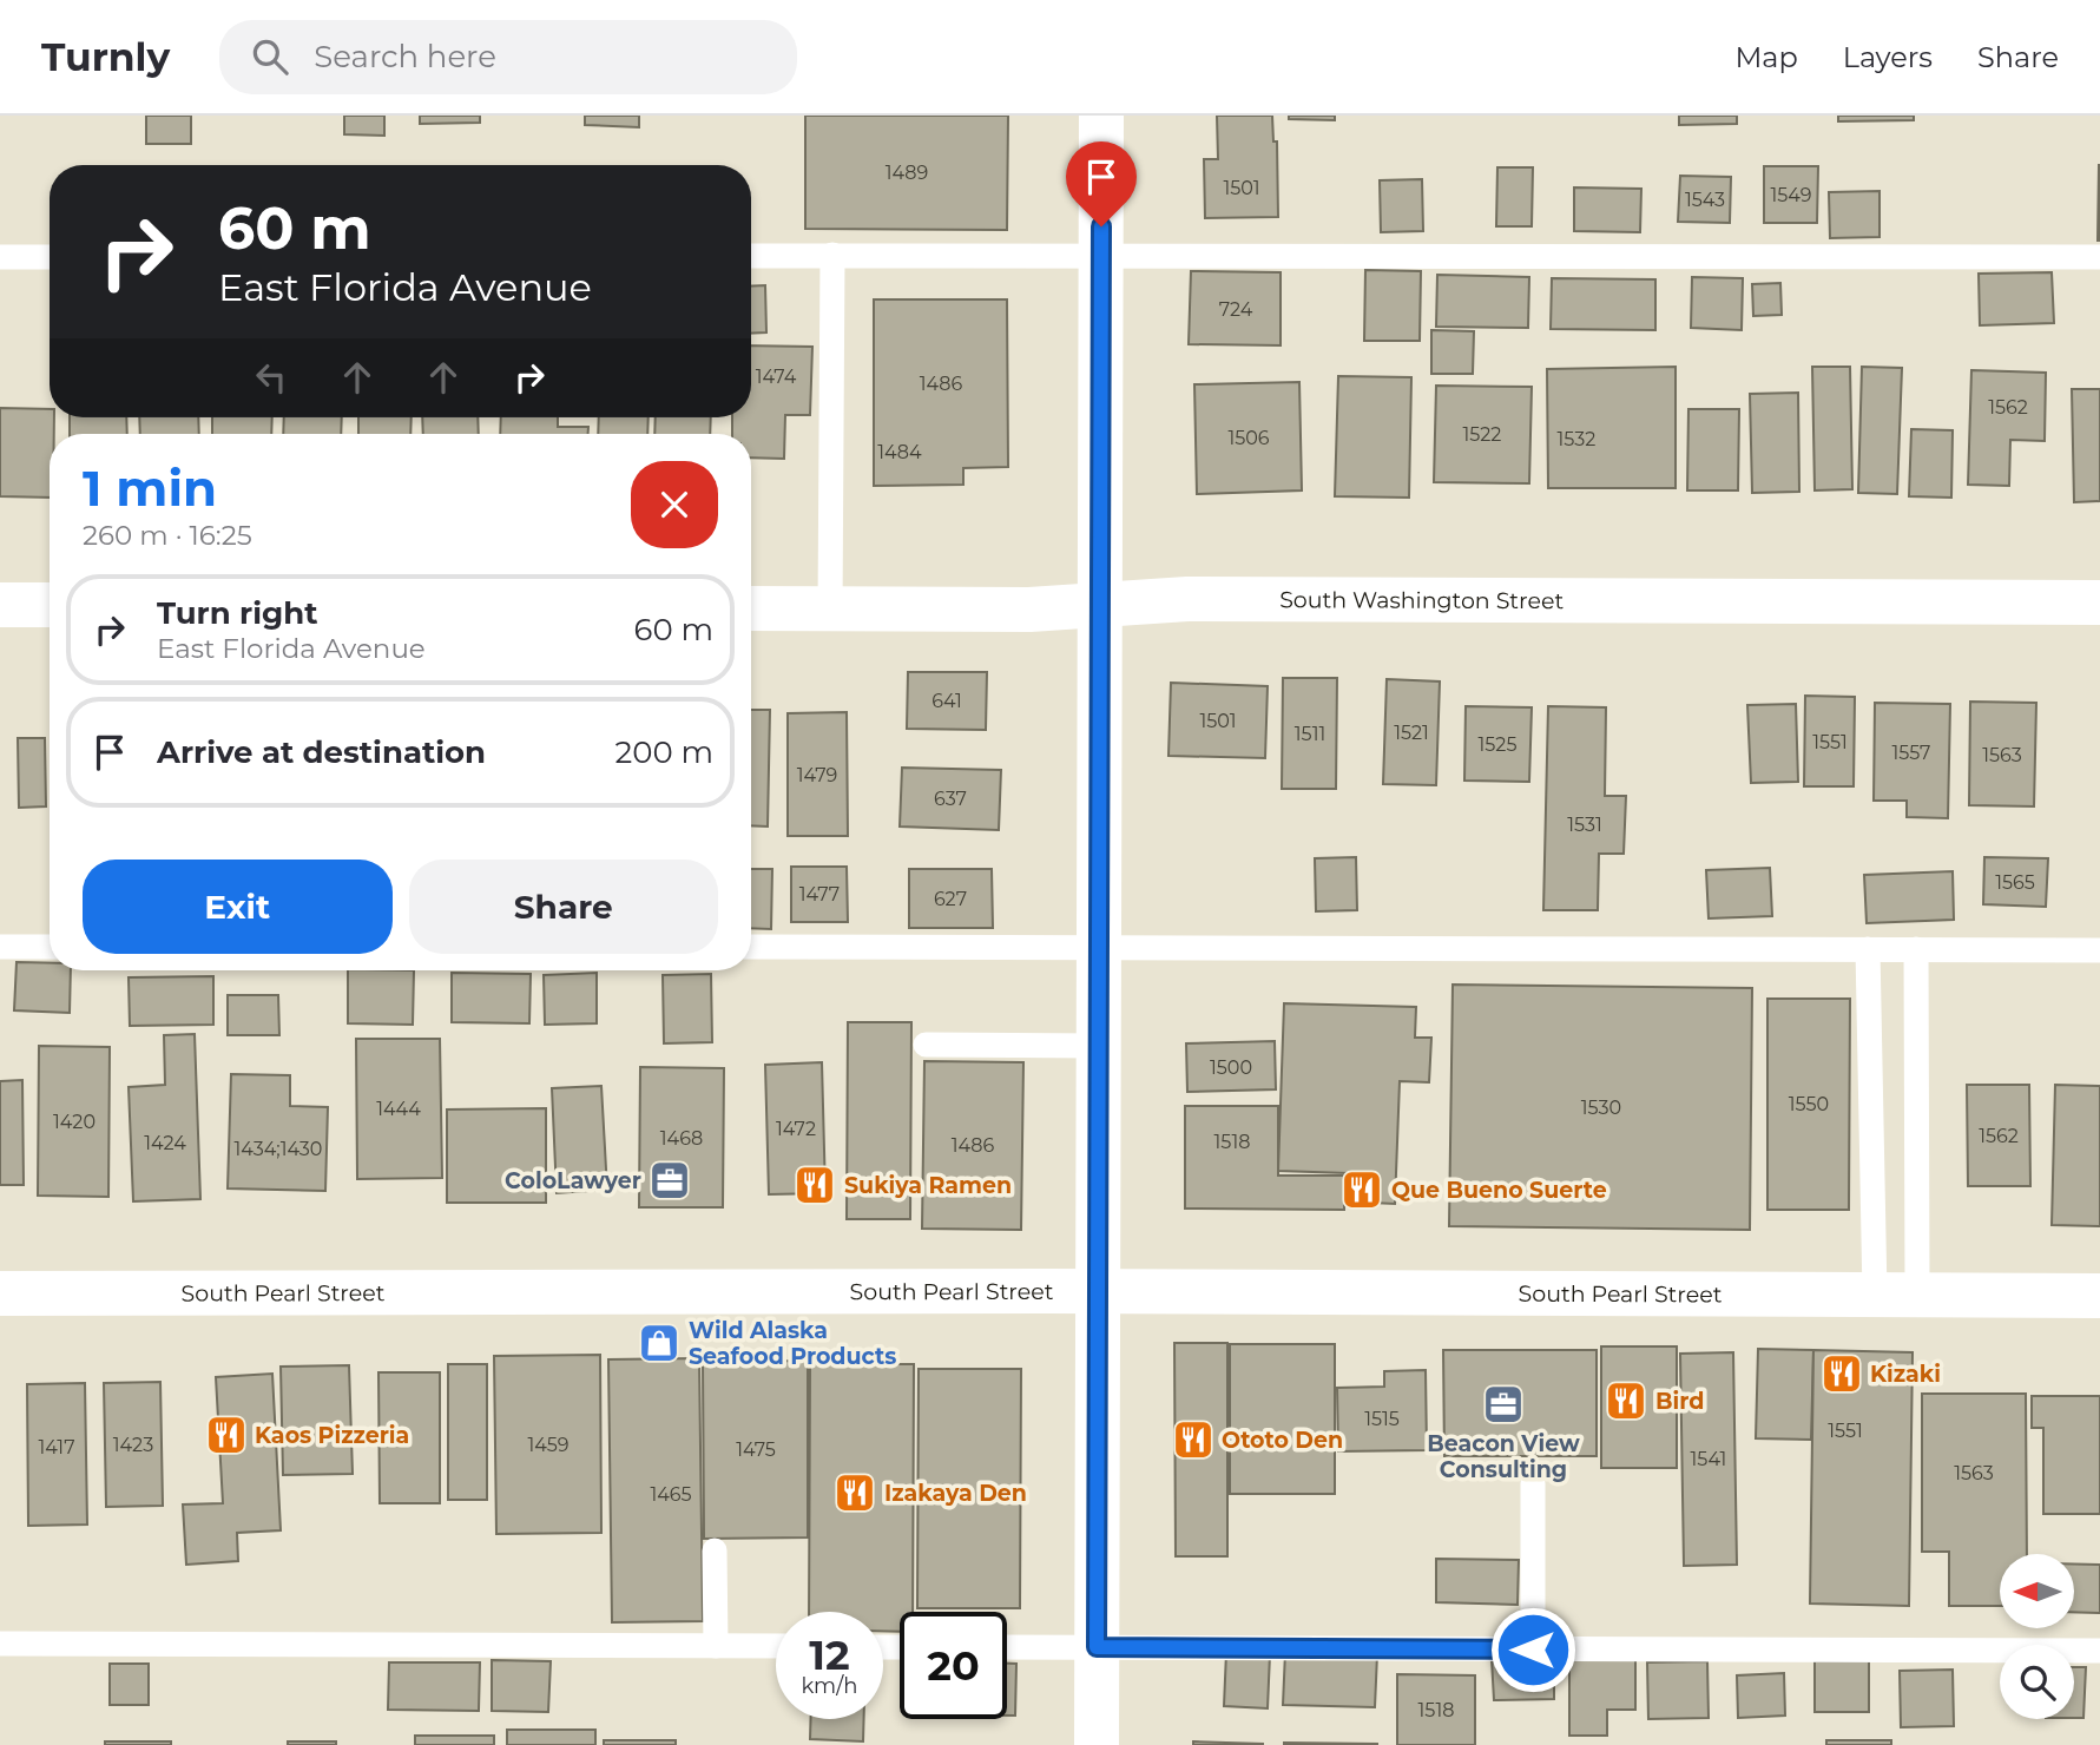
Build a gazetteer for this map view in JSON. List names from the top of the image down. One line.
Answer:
{"streets":{"street":["South Washington Street","South Pearl Street"]},"places":{"office":["ColoLawyer","Beacon View Consulting"],"restaurant":["Sukiya Ramen","Que Bueno Suerte","Kizaki","Bird","Kaos Pizzeria","Ototo Den","Izakaya Den"],"shop":["Wild Alaska Seafood Products"]},"house_numbers":["1489","1501","1549","1543","724","1474","1486","1562","1522","1506","1532","1484","641","1501","1521","1511","1551","1525","1557","1563","1479","637","1531","1565","1477","627","1500","1550","1530","1444","1420","1472","1562","1468","1518","1424","1486","1434;1430","1515","1551","1423","1459","1417","1475","1541","1563","1465","1518"],"north":"left","page":{"header":"Turnly","search":"Search here","nav":["Map","Layers","Share"],"turn":["60 m","East Florida Avenue"],"heading":["1 min","260 m · 16:25"],"list":[{"name":"Turn right","note":"East Florida Avenue","value":"60 m"},{"name":"Arrive at destination","value":"200 m"}],"buttons":["Exit","Share"],"speed":"12 km/h","limit":"20"}}
